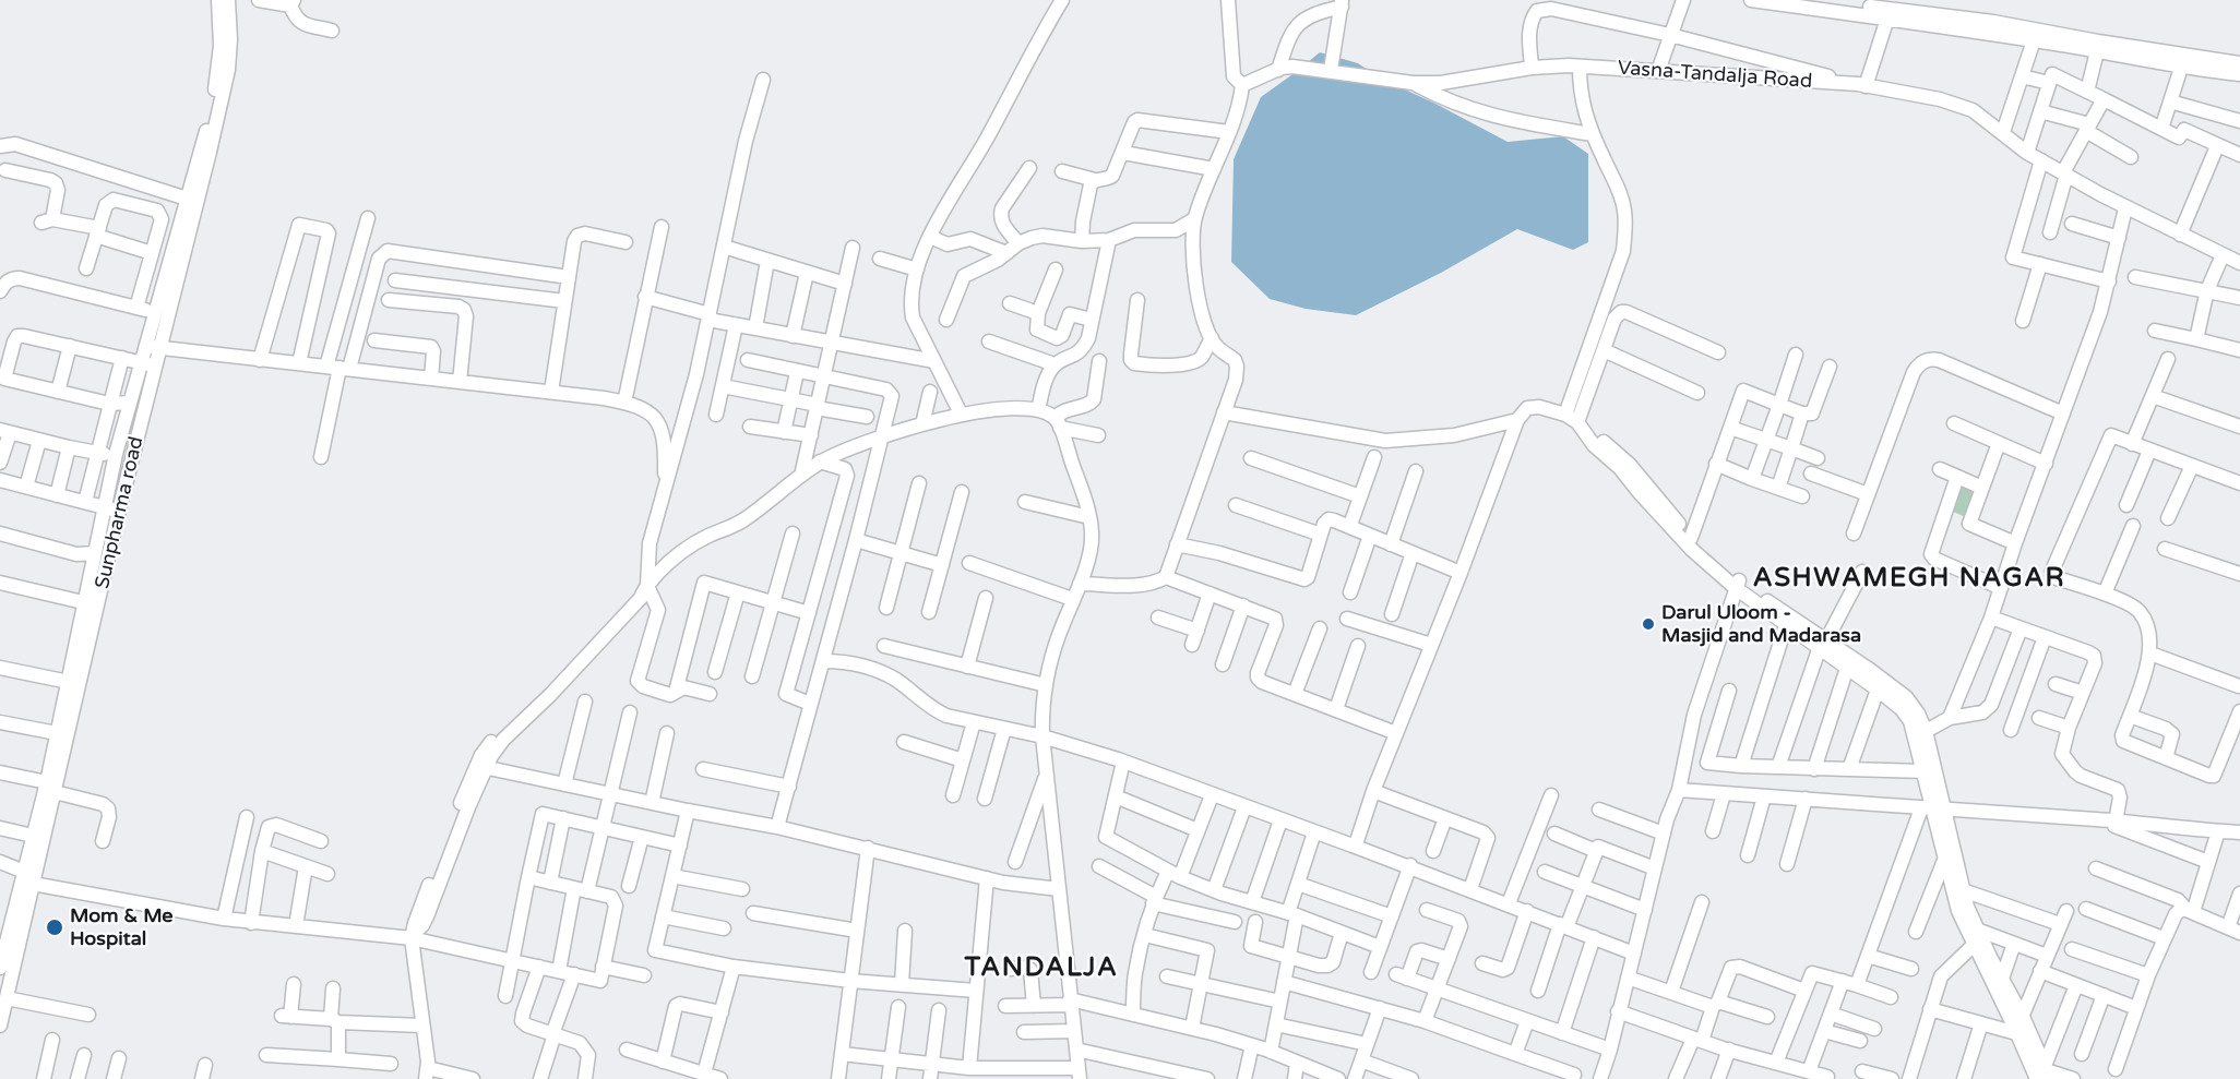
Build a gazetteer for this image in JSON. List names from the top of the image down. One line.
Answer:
{"streets":{"street":["Vasna-Tandalja Road","Sunpharma road"]},"districts":["ASHWAMEGH NAGAR","TANDALJA"],"places":["Darul Uloom - Masjid and Madarasa","Mom & Me Hospital"]}
